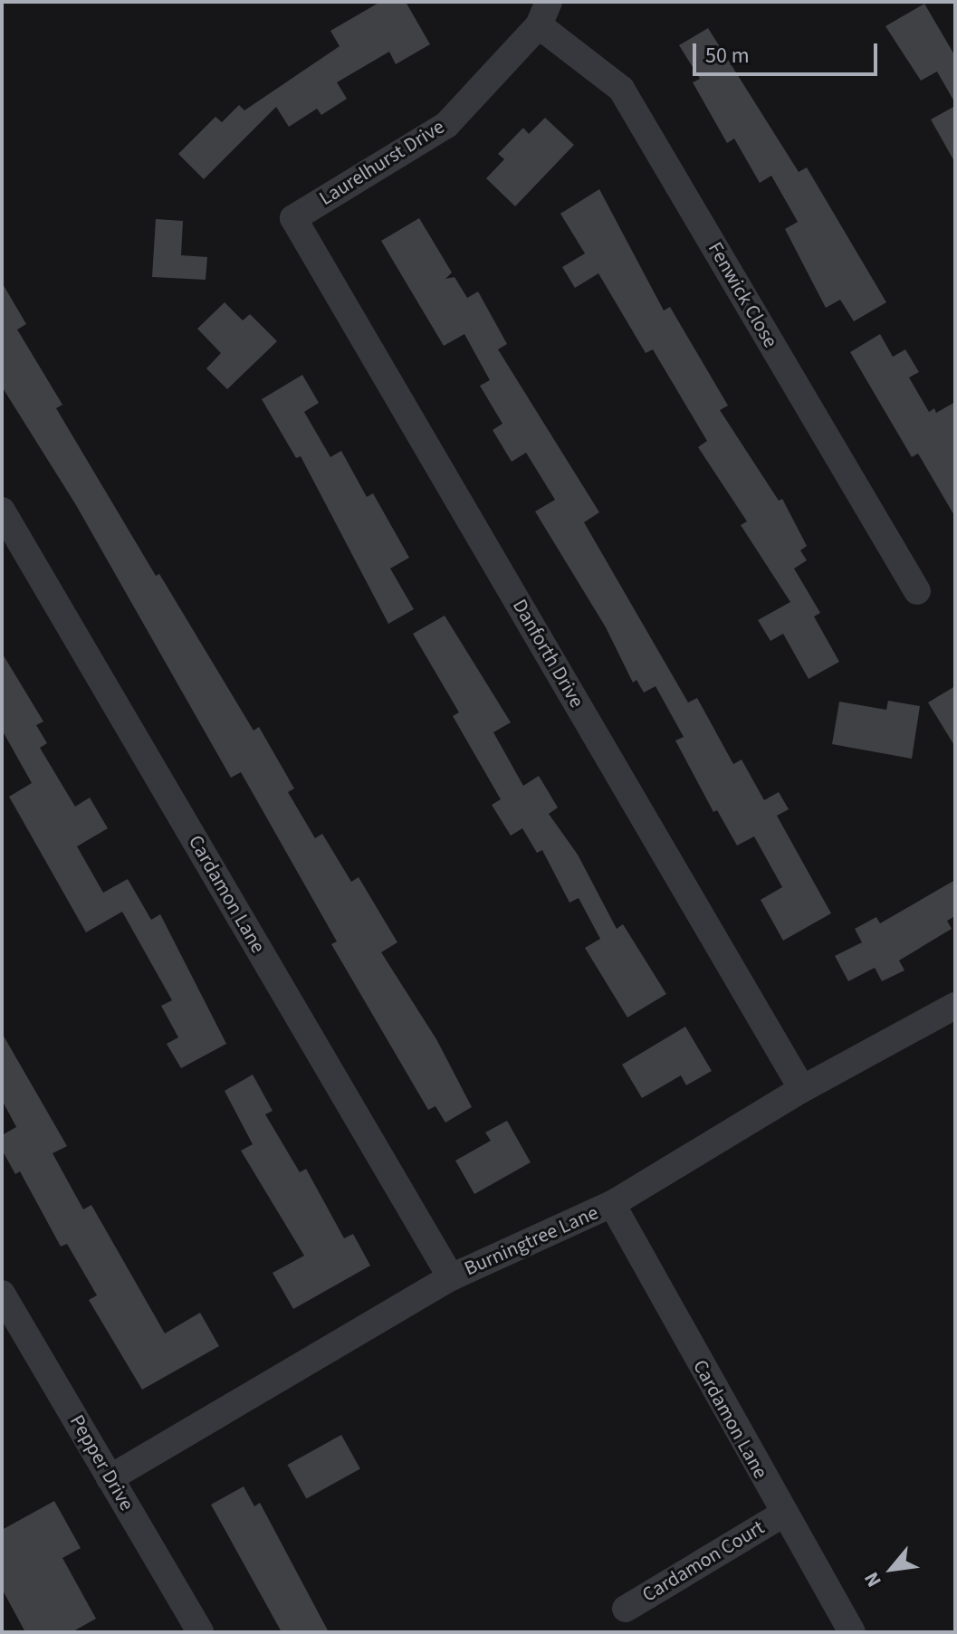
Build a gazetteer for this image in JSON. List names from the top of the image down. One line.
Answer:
{"streets":{"street":["Laurelhurst Drive","Fenwick Close","Danforth Drive","Cardamon Lane","Burningtree Lane","Pepper Drive","Cardamon Court"]},"crossings":[["Laurelhurst Drive","Fenwick Close"],["Laurelhurst Drive","Danforth Drive"],["Danforth Drive","Burningtree Lane"],["Cardamon Lane","Burningtree Lane"],["Cardamon Lane","Cardamon Court"],["Burningtree Lane","Pepper Drive"]],"scale_bar":"50 m","north":"bottom left"}
